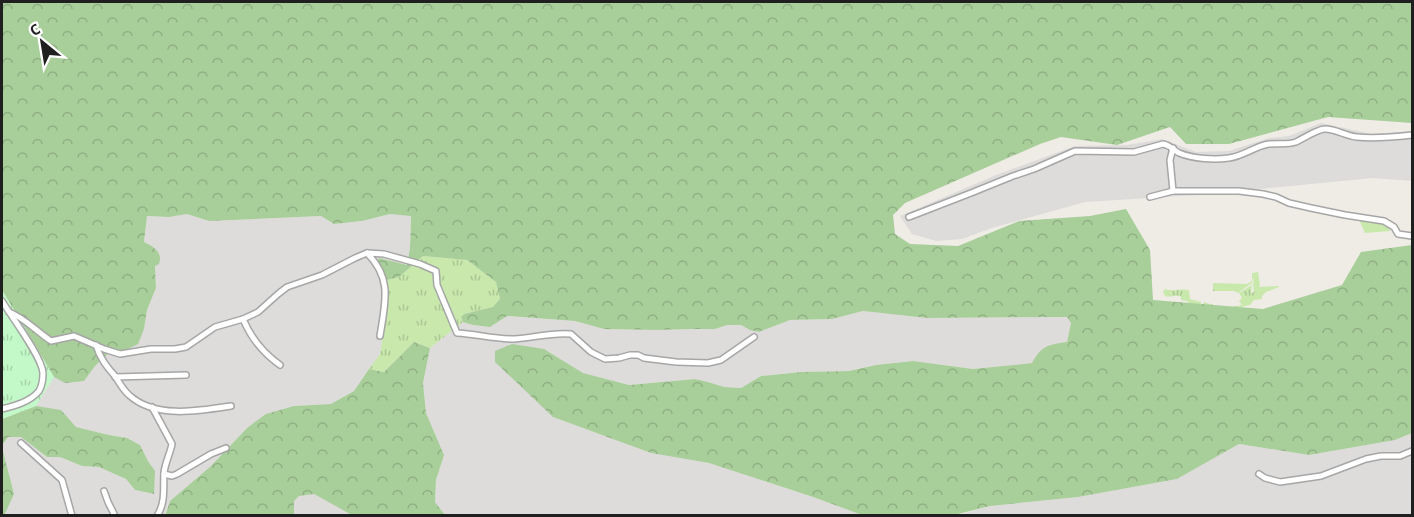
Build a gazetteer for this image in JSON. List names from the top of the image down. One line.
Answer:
{"north":"top left"}
